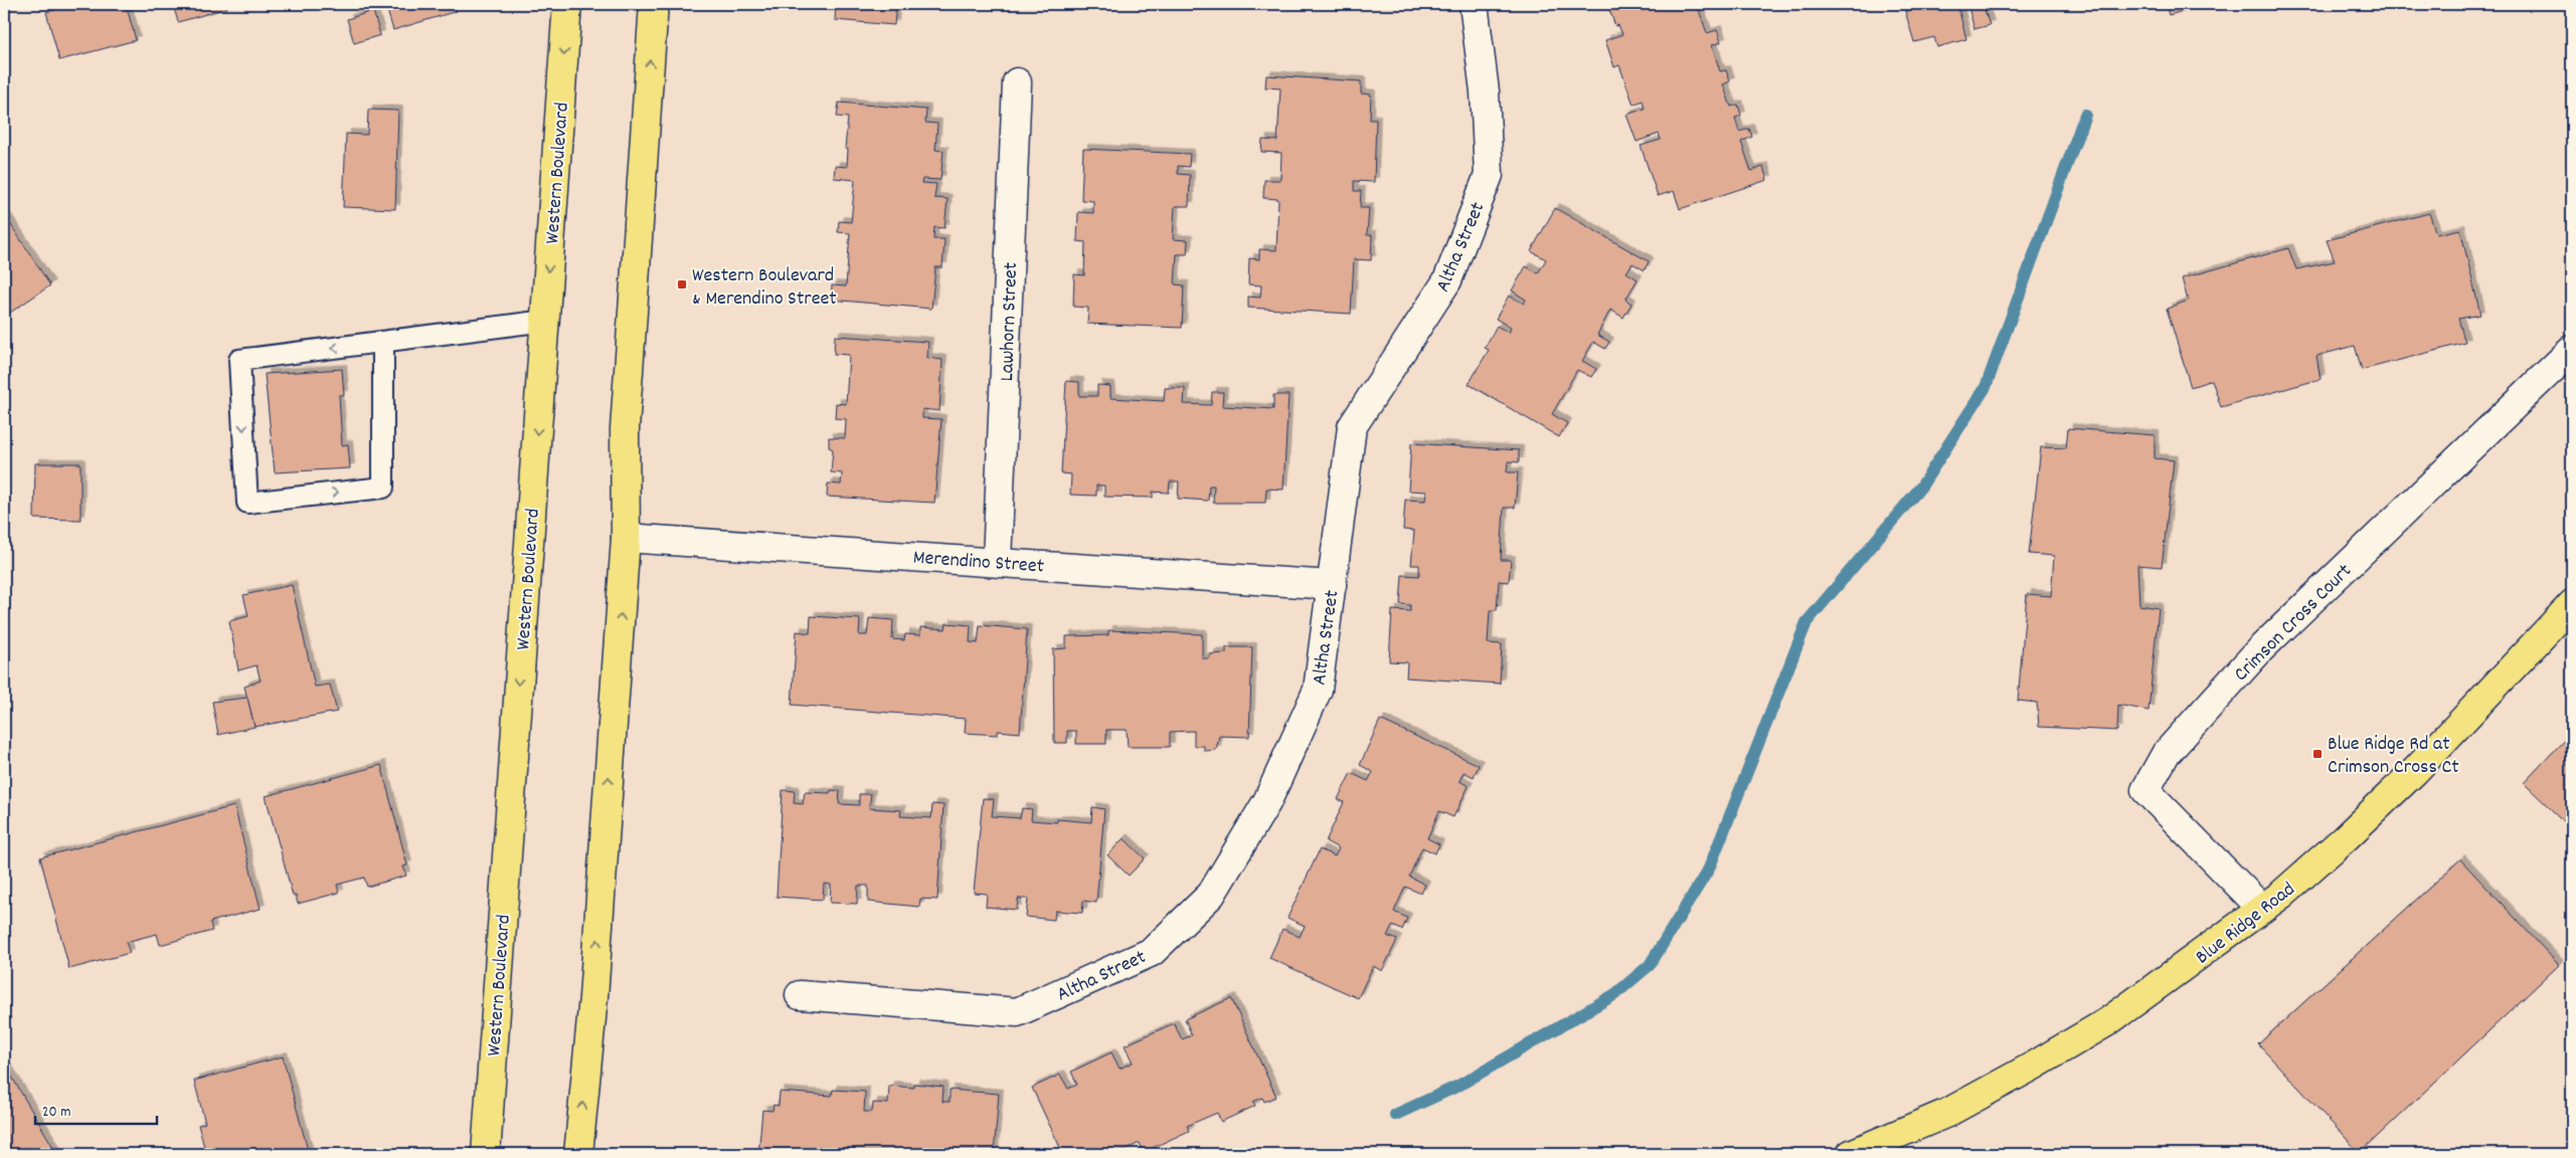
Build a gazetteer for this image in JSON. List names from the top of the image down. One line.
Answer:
{"streets":{"main road":["Western Boulevard","Blue Ridge Road"],"street":["Altha Street","Lawhorn Street","Merendino Street","Crimson Cross Court"]},"crossings":[["Altha Street","Merendino Street"],["Lawhorn Street","Merendino Street"],["Crimson Cross Court","Blue Ridge Road"]],"places":{"transit":["Western Boulevard & Merendino Street","Blue Ridge Rd at Crimson Cross Ct"]},"scale_bar":"20 m"}
